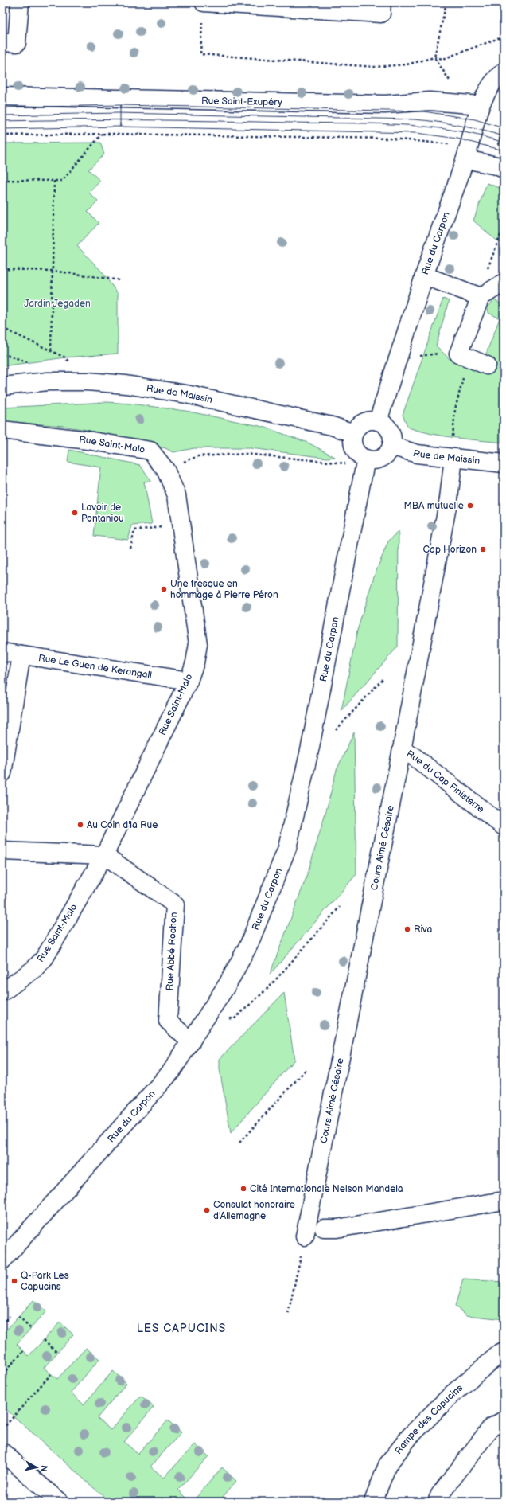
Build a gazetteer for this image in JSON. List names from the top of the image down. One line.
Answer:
{"streets":{"street":["Rue Saint-Exupéry","Rue du Carpon","Rue de Maissin","Rue Saint-Malo","Rue Le Guen de Kerangall","Rue du Cap Finisterre","Cours Aimé Césaire","Rue Abbé Rochon","Rampe des Capucins"]},"crossings":[["Rue Saint-Exupéry","Rue du Carpon"],["Rue du Carpon","Rue de Maissin"],["Rue du Carpon","Rue Abbé Rochon"],["Rue de Maissin","Cours Aimé Césaire"],["Rue Saint-Malo","Rue Le Guen de Kerangall"],["Rue Saint-Malo","Rue Abbé Rochon"],["Rue du Cap Finisterre","Cours Aimé Césaire"]],"districts":["LES CAPUCINS"],"parks":["Jardin Jegaden"],"places":["MBA mutuelle","Lavoir de Pontaniou","Cap Horizon","Une fresque en hommage à Pierre Péron","Au Coin d'la Rue","Riva","Cité Internationale Nelson Mandela","Consulat honoraire d'Allemagne","Q-Park Les Capucins"],"north":"right"}
